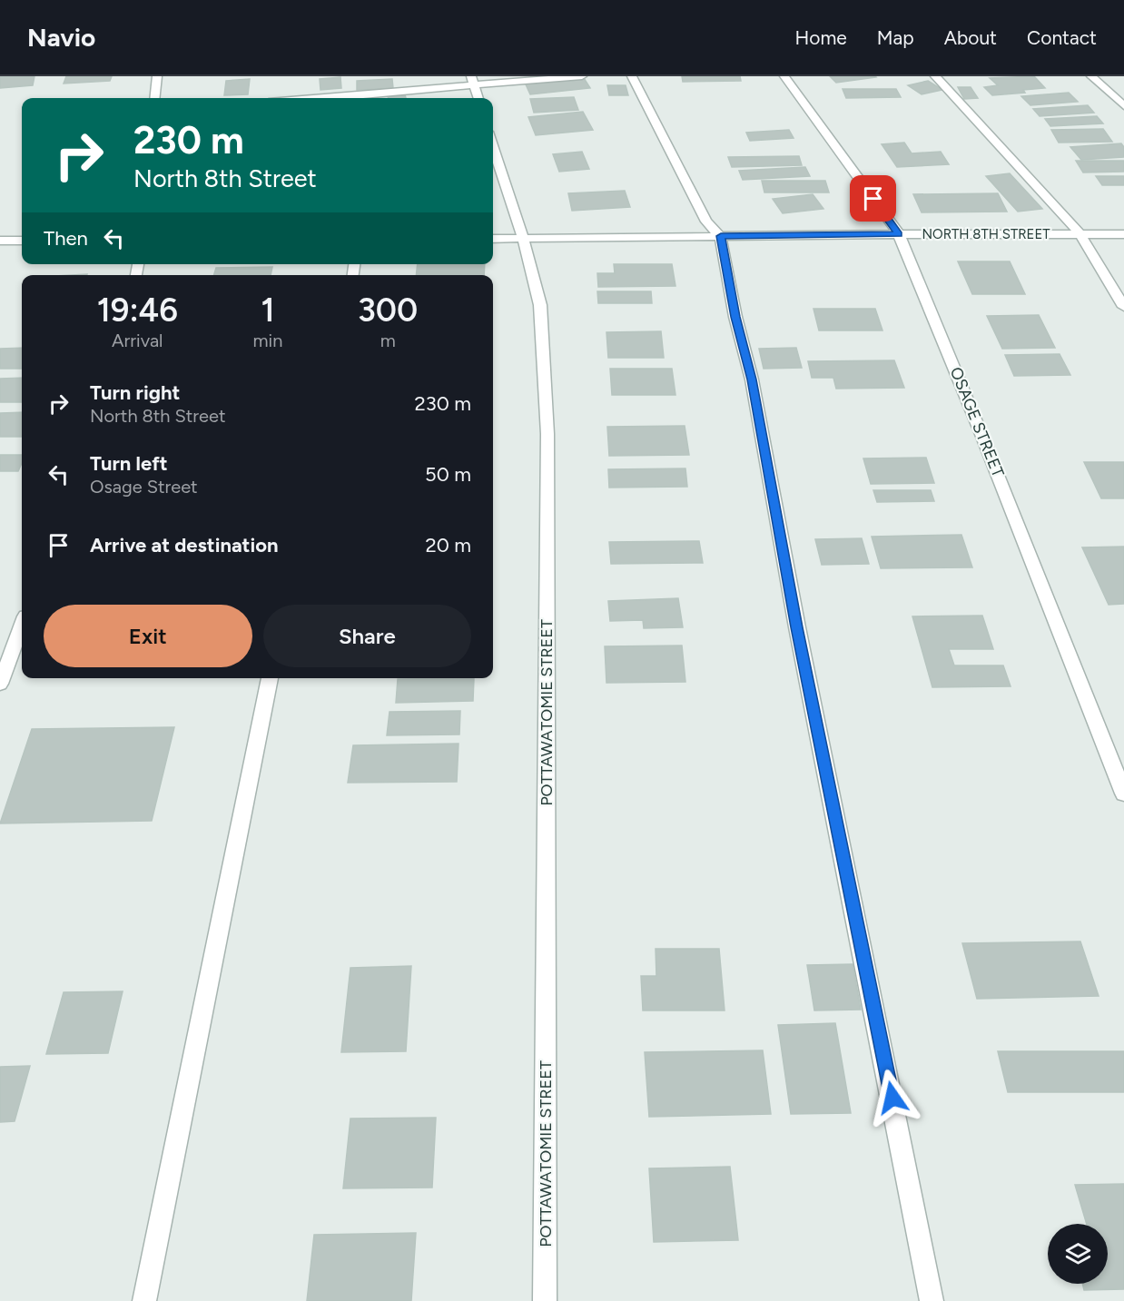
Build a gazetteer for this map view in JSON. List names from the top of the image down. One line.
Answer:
{"streets":{"street":["NORTH 8TH STREET","OSAGE STREET","POTTAWATOMIE STREET"]},"crossings":[["NORTH 8TH STREET","OSAGE STREET"],["NORTH 8TH STREET","POTTAWATOMIE STREET"]],"page":{"header":"Navio","nav":["Home","Map","About","Contact"],"turn":["230 m","North 8th Street"],"then":"Then","eta":["19:46","Arrival","1","min","300","m"],"list":[{"name":"Turn right","note":"North 8th Street","value":"230 m"},{"name":"Turn left","note":"Osage Street","value":"50 m"},{"name":"Arrive at destination","value":"20 m"}],"buttons":["Exit","Share"]}}
